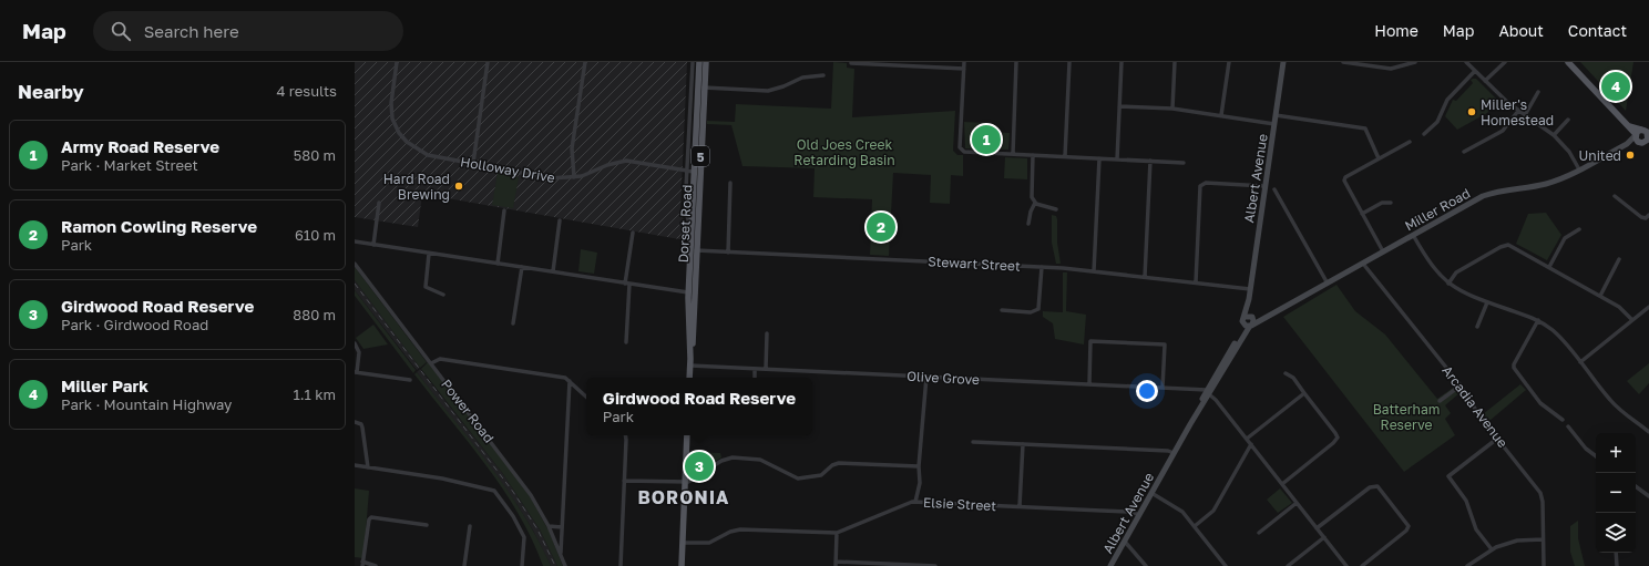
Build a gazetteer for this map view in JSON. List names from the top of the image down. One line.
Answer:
{"streets":{"main road":["5","Albert Avenue","Miller Road","Dorset Road"],"street":["Holloway Drive","Stewart Street","Olive Grove","Arcadia Avenue","Power Road","Elsie Street"]},"crossings":[["Holloway Drive","Dorset Road"],["Albert Avenue","Miller Road"],["Albert Avenue","Stewart Street"],["Albert Avenue","Olive Grove"],["Albert Avenue","Elsie Street"],["Miller Road","Arcadia Avenue"],["Dorset Road","Stewart Street"],["Dorset Road","Olive Grove"]],"districts":["BORONIA"],"parks":["Old Joes Creek Retarding Basin","Batterham Reserve"],"places":["Miller's Homestead","United","Hard Road Brewing"],"page":{"header":"Map","search":"Search here","nav":["Home","Map","About","Contact"],"heading":["Nearby","4 results"],"pins":["4","1","2","3"],"list":[{"mark":"1","name":"Army Road Reserve","note":"Park · Market Street","value":"580 m"},{"mark":"2","name":"Ramon Cowling Reserve","note":"Park","value":"610 m"},{"mark":"3","name":"Girdwood Road Reserve","note":"Park · Girdwood Road","value":"880 m"},{"mark":"4","name":"Miller Park","note":"Park · Mountain Highway","value":"1.1 km"}],"popup":["Girdwood Road Reserve","Park"],"map_buttons":["+","−"]}}
